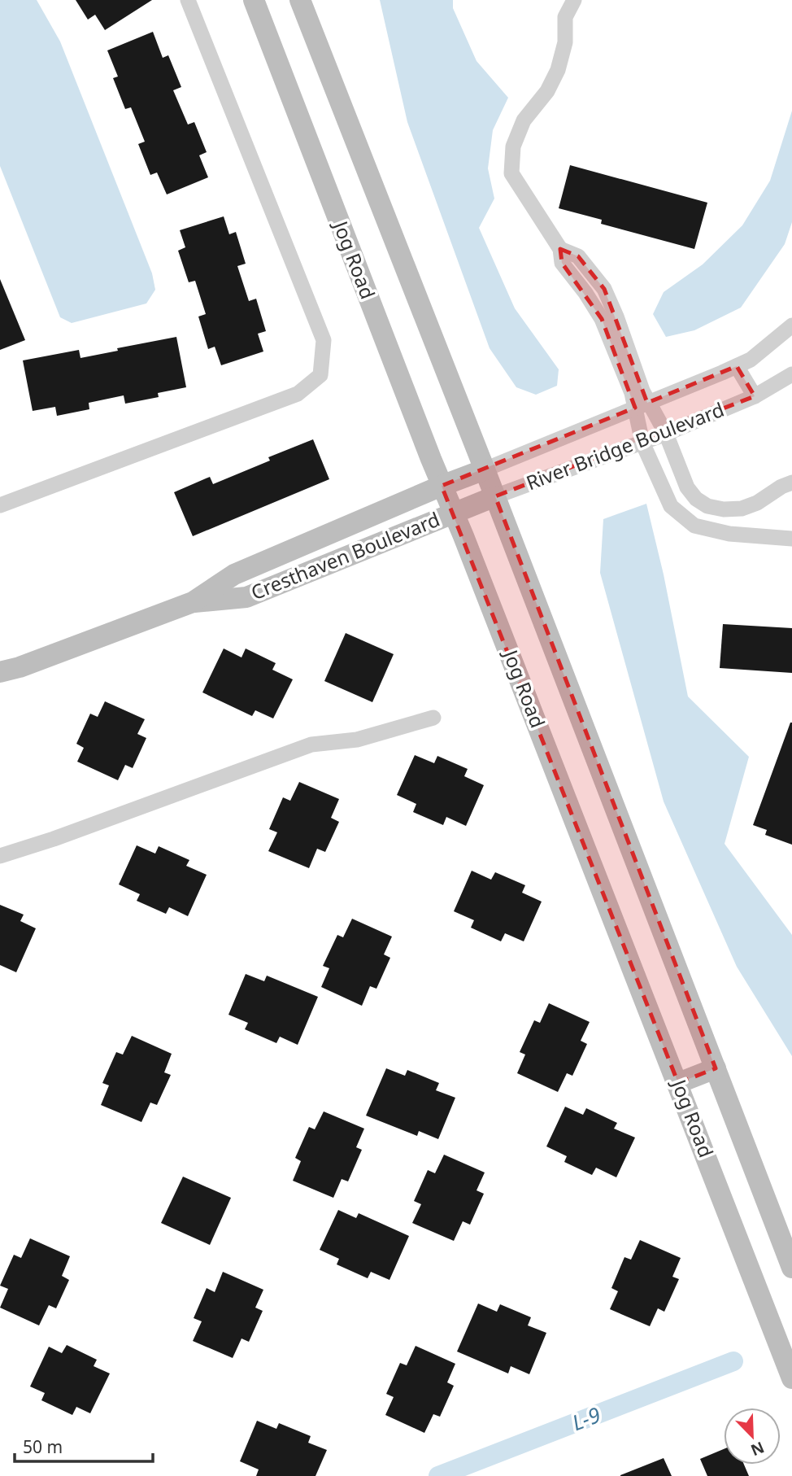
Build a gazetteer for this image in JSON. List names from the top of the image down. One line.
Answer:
{"streets":{"main road":["Jog Road","Cresthaven Boulevard"],"street":["River Bridge Boulevard"]},"crossings":[["Jog Road","River Bridge Boulevard"],["Jog Road","Cresthaven Boulevard"],["River Bridge Boulevard","Cresthaven Boulevard"]],"water":["L-9"],"scale_bar":"50 m","north":"bottom right"}
